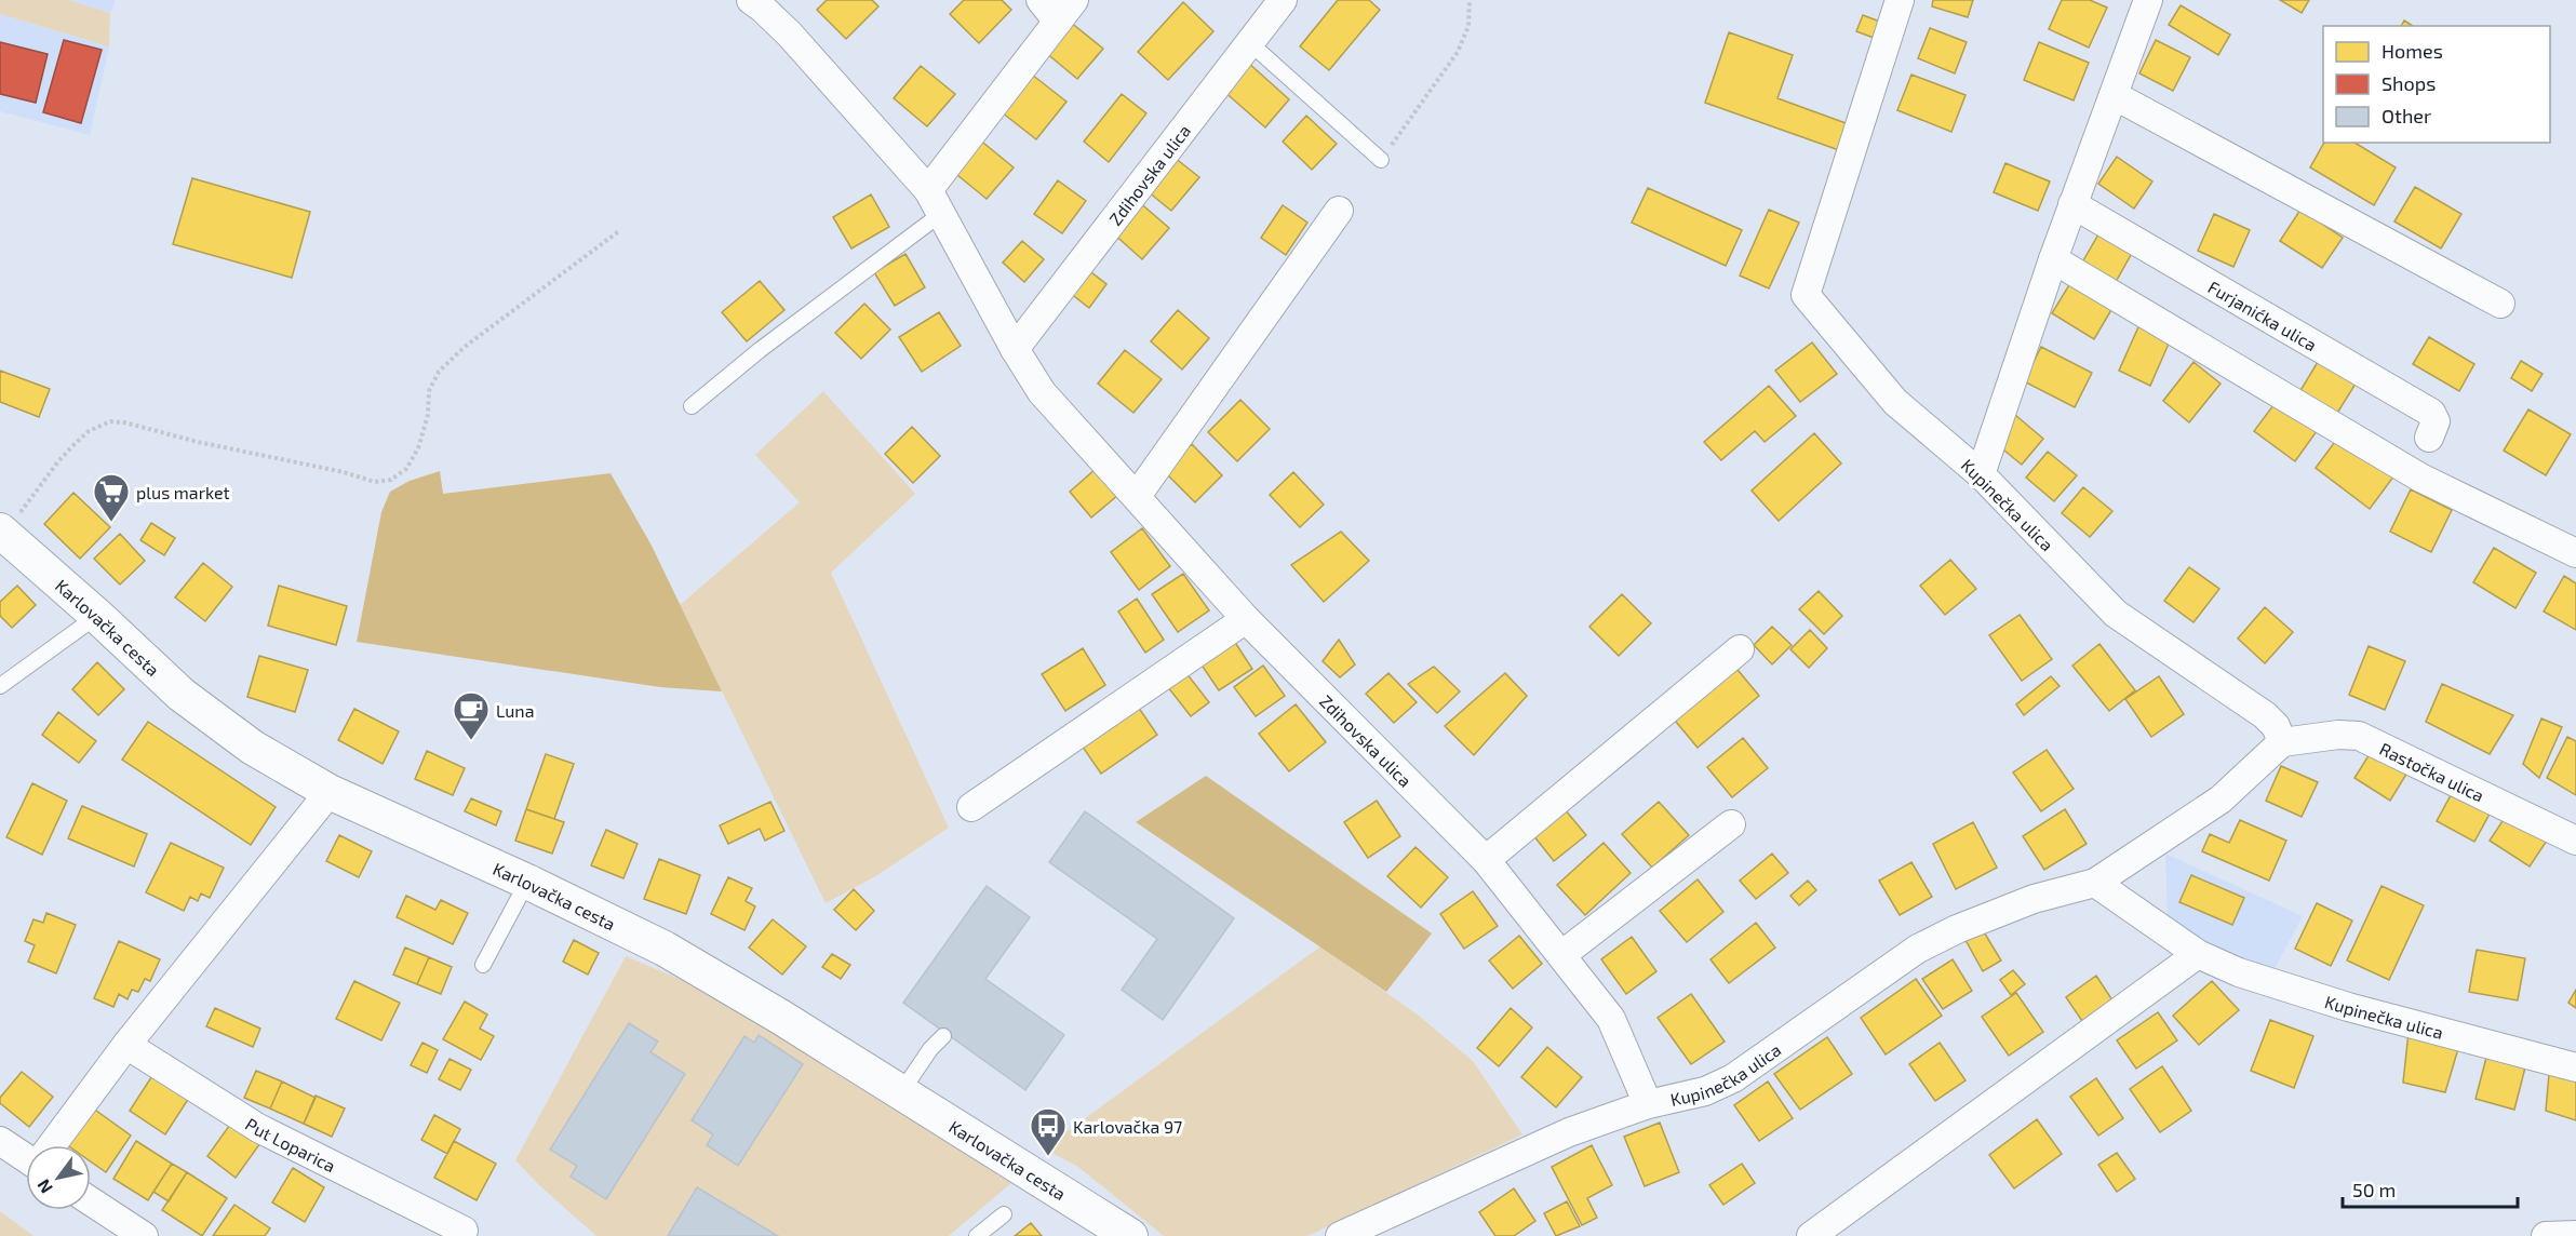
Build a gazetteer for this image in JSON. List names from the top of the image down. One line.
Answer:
{"streets":{"street":["Zdihovska ulica","Furjanićka ulica","Kupinečka ulica","Karlovačka cesta","Rastočka ulica","Put Loparica"]},"crossings":[["Zdihovska ulica","Kupinečka ulica"],["Kupinečka ulica","Rastočka ulica"]],"places":{"supermarket":["plus market"],"cafe":["Luna"],"bus stop":["Karlovačka 97"]},"legend":["Homes","Shops","Other"],"scale_bar":"50 m","north":"bottom left"}
